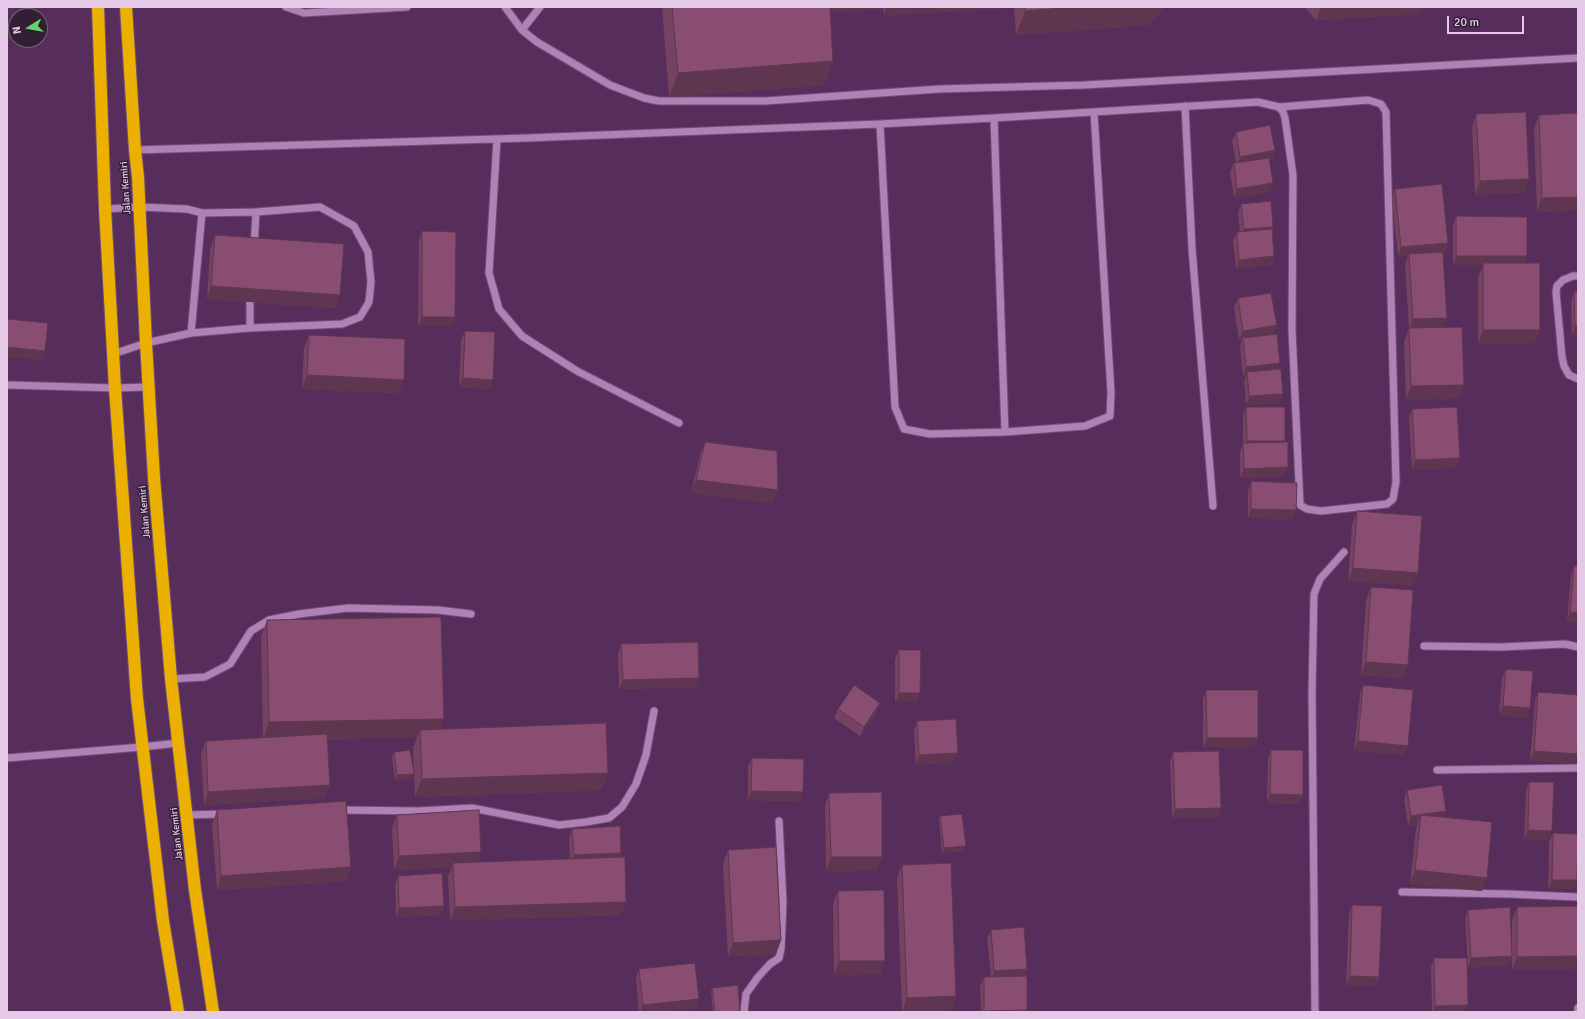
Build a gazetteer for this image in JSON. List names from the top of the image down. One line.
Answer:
{"streets":{"highway":["Jalan Kemiri"]},"scale_bar":"20 m","north":"left"}
